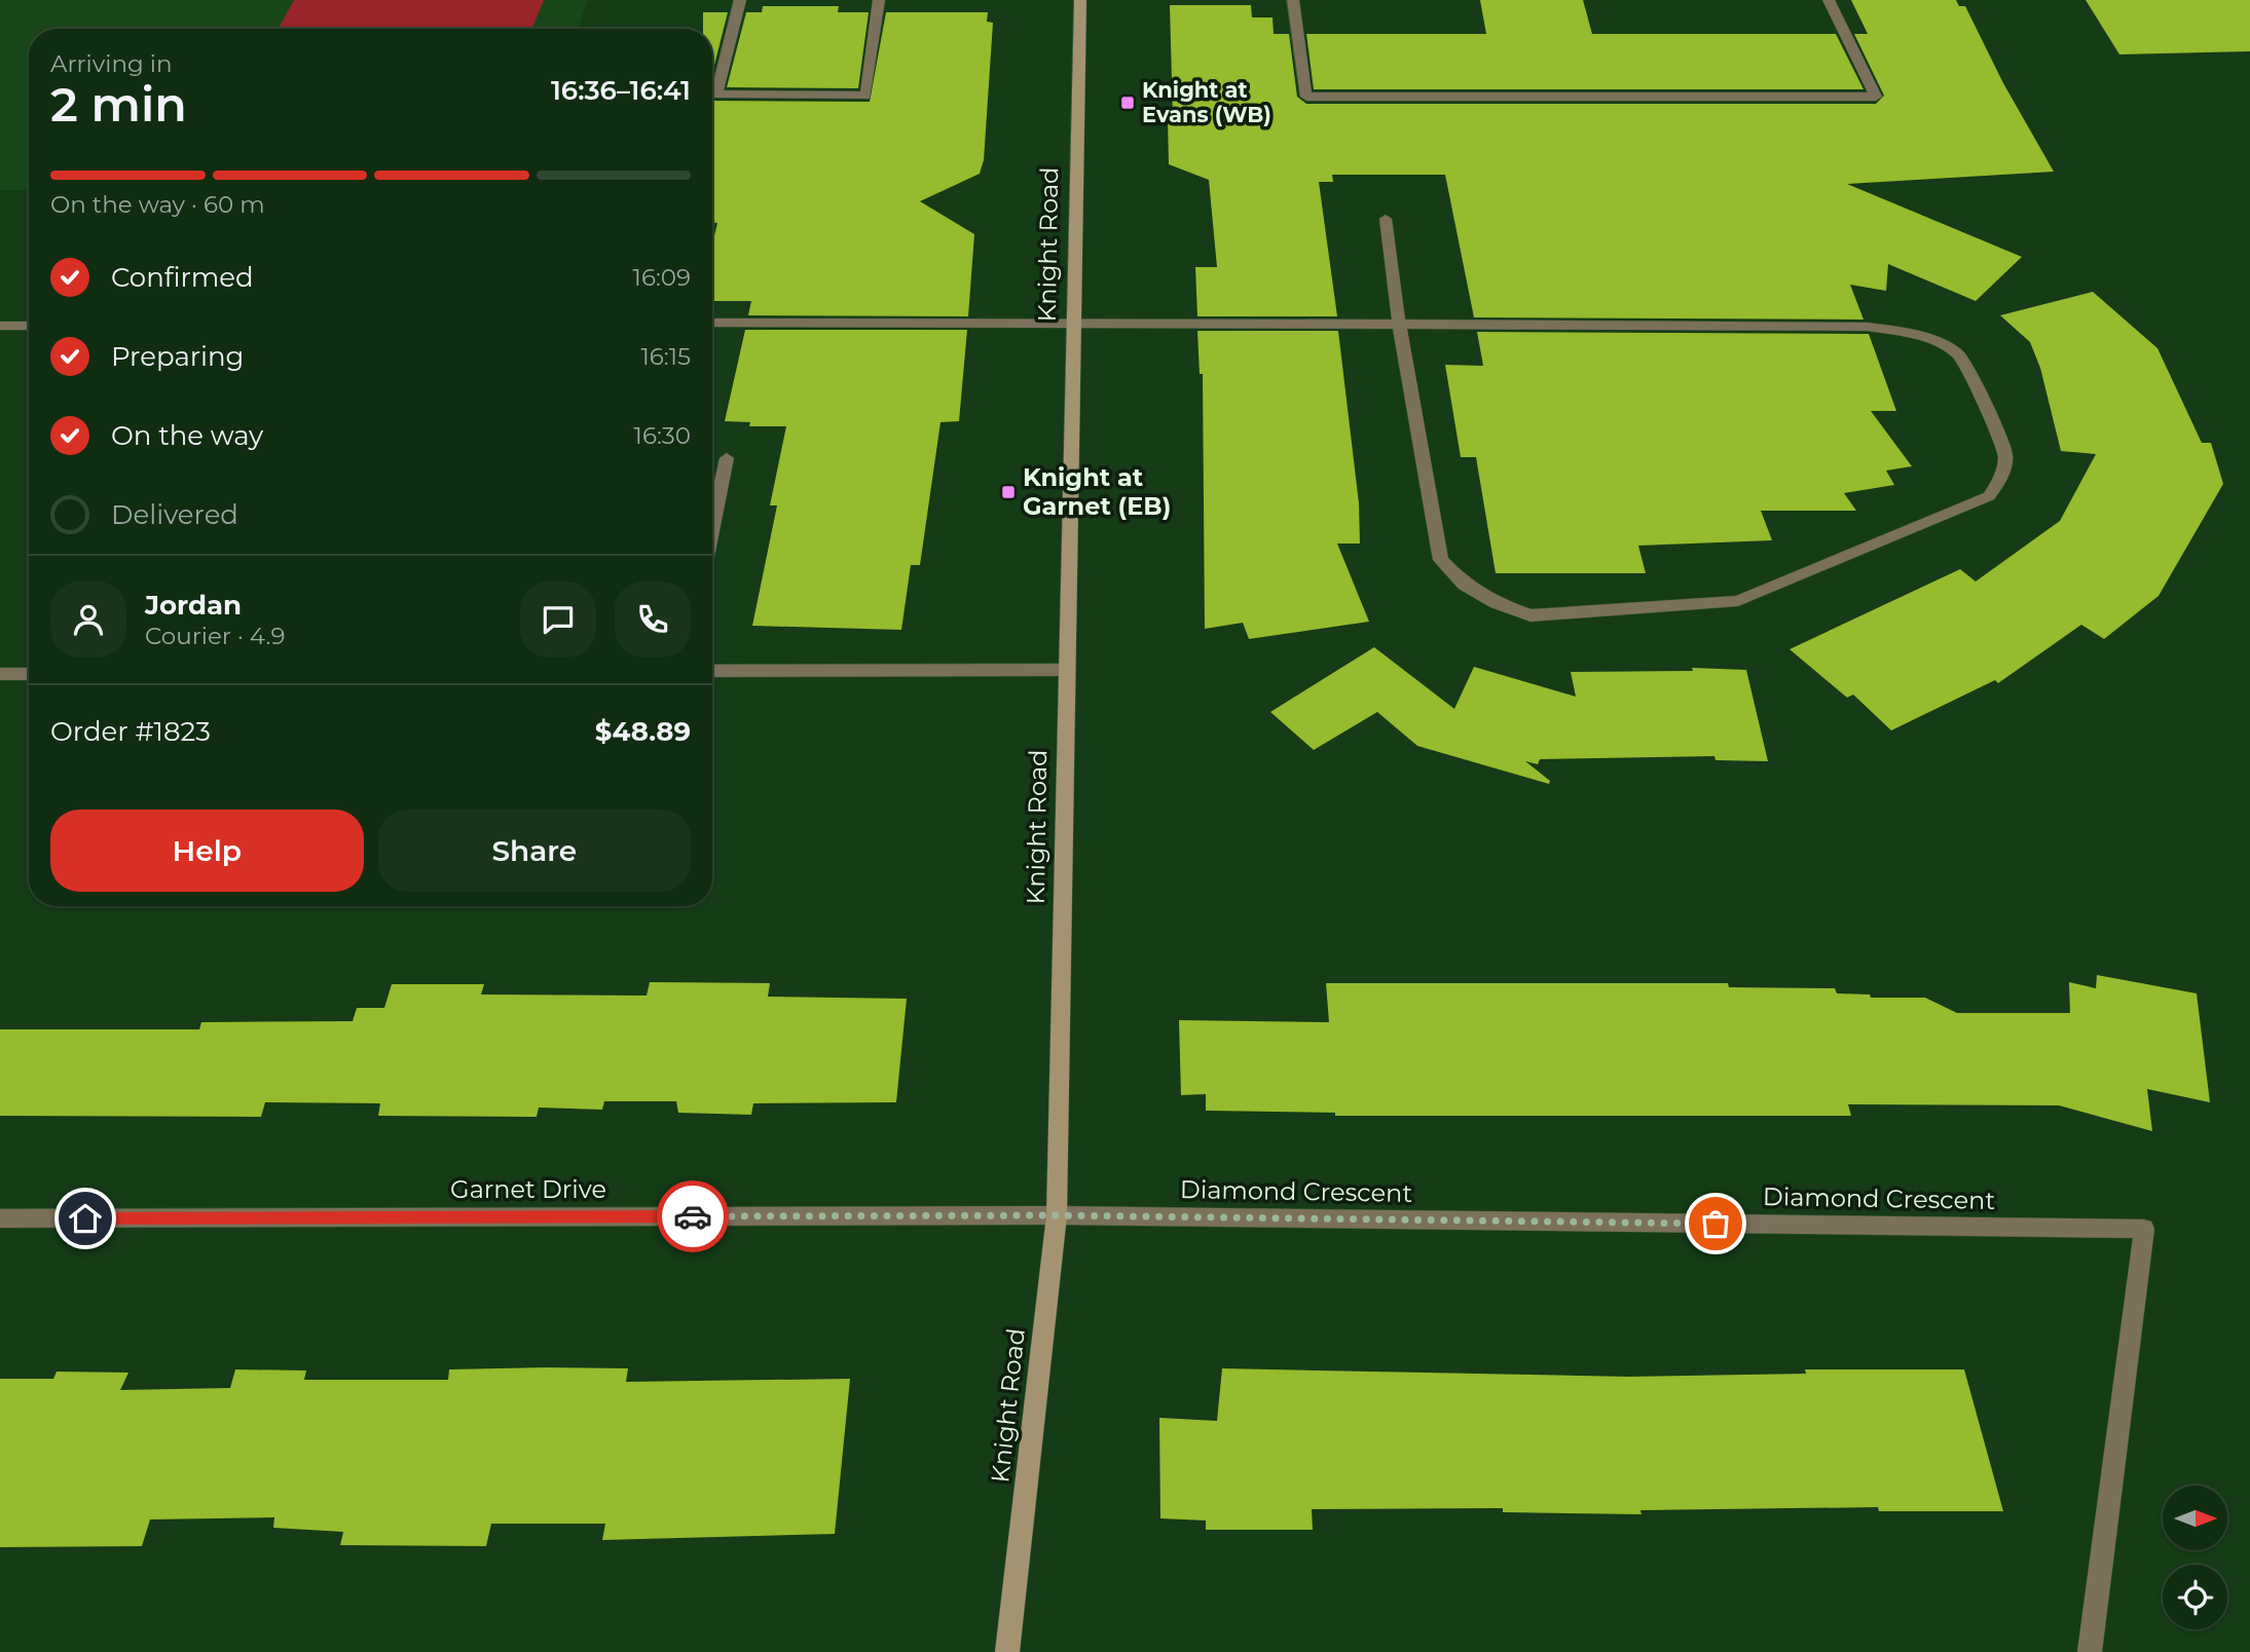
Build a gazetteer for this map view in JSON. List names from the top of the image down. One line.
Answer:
{"streets":{"street":["Knight Road","Garnet Drive","Diamond Crescent"]},"crossings":[["Knight Road","Garnet Drive"],["Knight Road","Diamond Crescent"],["Garnet Drive","Diamond Crescent"]],"places":{"transit":["Knight at Evans (WB)","Knight at Garnet (EB)"]},"north":"right","page":{"heading":["2 min","Arriving in","16:36–16:41"],"panel":["Jordan","Courier · 4.9","Order #1823","$48.89"],"bar":"On the way · 60 m","list":[["Confirmed","16:09"],["Preparing","16:15"],["On the way","16:30"],"Delivered"],"buttons":["Help","Share"]}}
